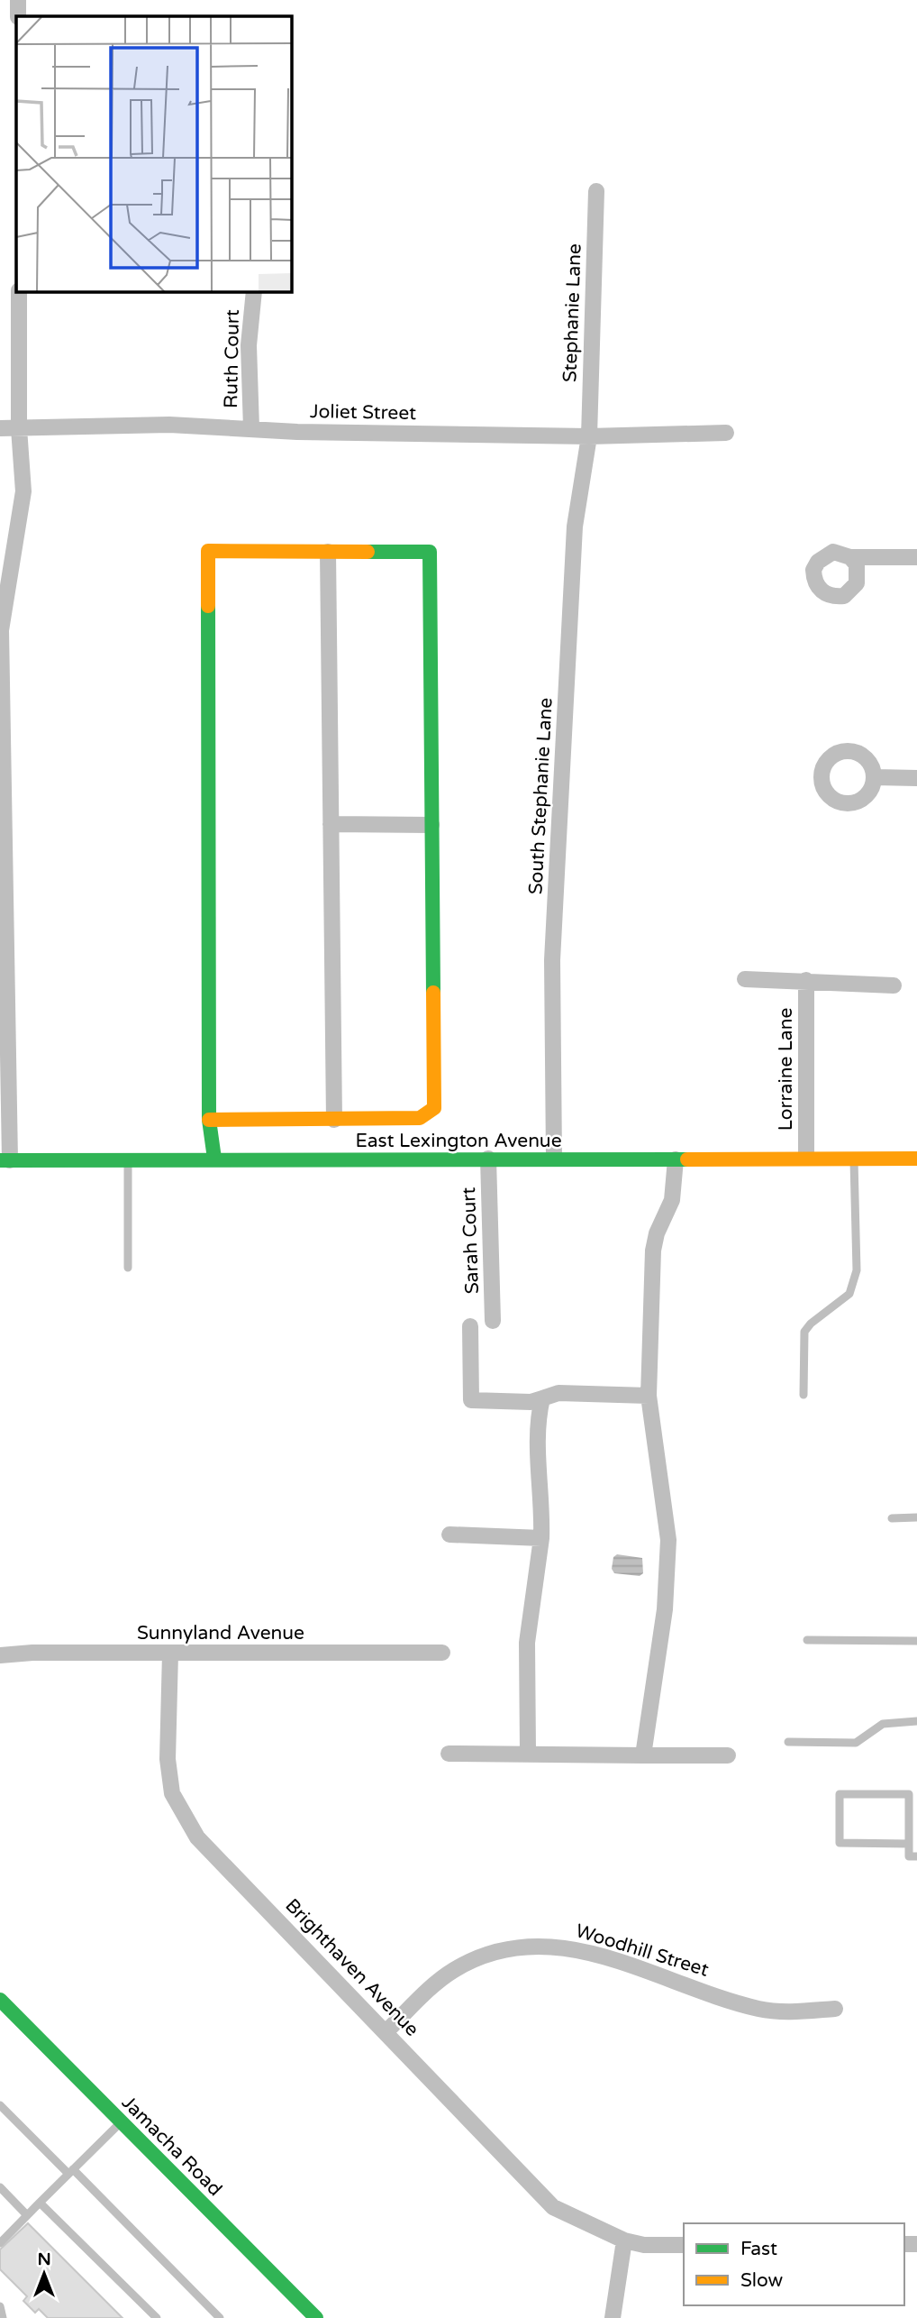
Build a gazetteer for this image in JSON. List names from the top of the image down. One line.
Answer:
{"streets":{"street":["Stephanie Lane","Ruth Court","Joliet Street","South Stephanie Lane","Lorraine Lane","East Lexington Avenue","Sarah Court","Sunnyland Avenue","Woodhill Street","Brighthaven Avenue","Jamacha Road"]},"crossings":[["Stephanie Lane","Joliet Street"],["Stephanie Lane","South Stephanie Lane"],["Ruth Court","Joliet Street"],["Joliet Street","South Stephanie Lane"],["South Stephanie Lane","East Lexington Avenue"],["Lorraine Lane","East Lexington Avenue"],["East Lexington Avenue","Sarah Court"],["Sunnyland Avenue","Brighthaven Avenue"],["Woodhill Street","Brighthaven Avenue"]],"legend":["Fast","Slow"],"north":"top"}
